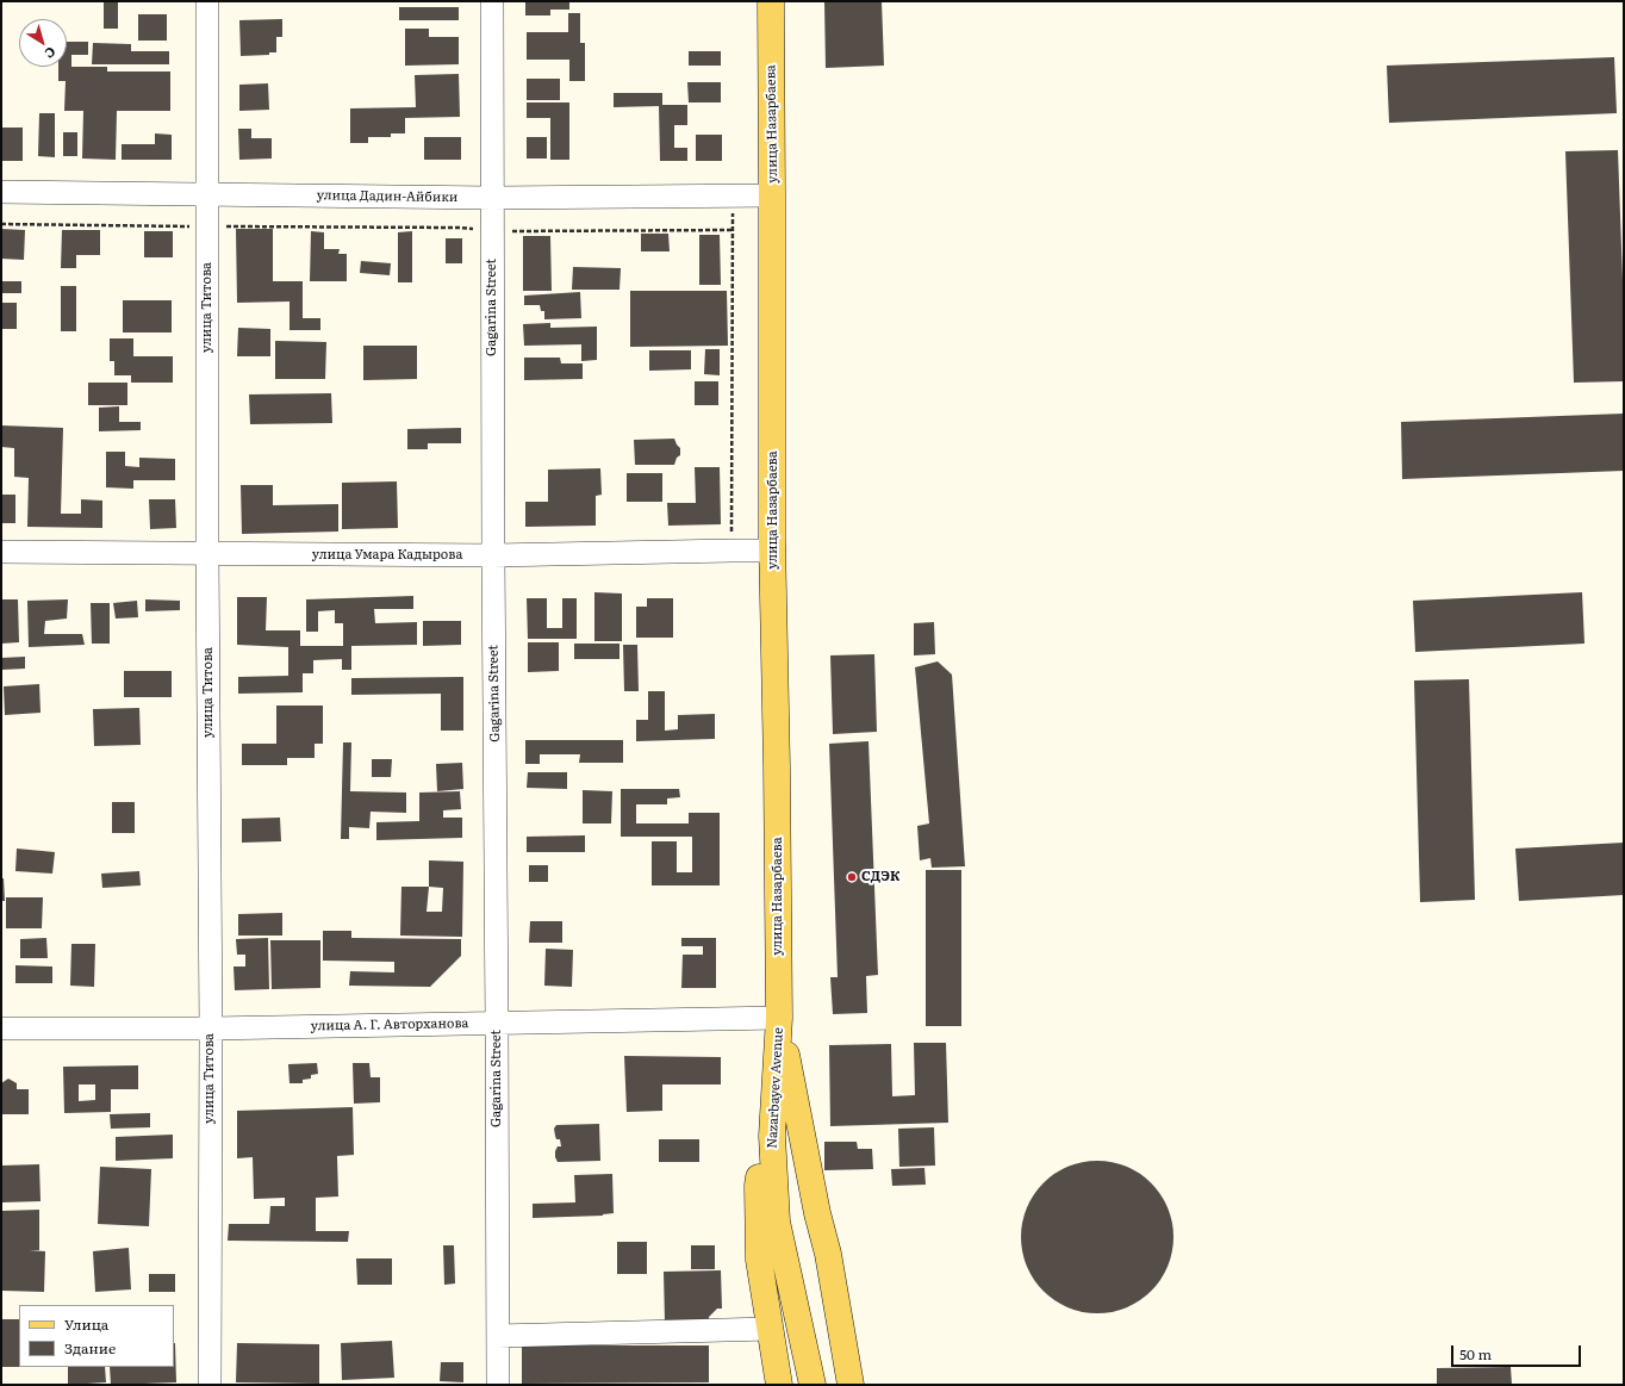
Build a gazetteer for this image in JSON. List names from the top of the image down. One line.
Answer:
{"streets":{"main road":["улица Назарбаева","Nazarbayev Avenue"],"street":["улица Дадин-Айбики","улица Титова","Gagarina Street","улица Умара Кадырова","улица А. Г. Авторханова"]},"crossings":[["улица Назарбаева","улица Дадин-Айбики"],["улица Назарбаева","улица Умара Кадырова"],["улица Назарбаева","улица А. Г. Авторханова"],["улица Назарбаева","Nazarbayev Avenue"],["улица Дадин-Айбики","улица Титова"],["улица Дадин-Айбики","Gagarina Street"],["улица Титова","улица Умара Кадырова"],["улица Титова","улица А. Г. Авторханова"],["Gagarina Street","улица Умара Кадырова"],["Gagarina Street","улица А. Г. Авторханова"],["улица А. Г. Авторханова","Nazarbayev Avenue"]],"places":["СДЭК"],"legend":["Улица","Здание"],"scale_bar":"50 m","north":"bottom right"}
